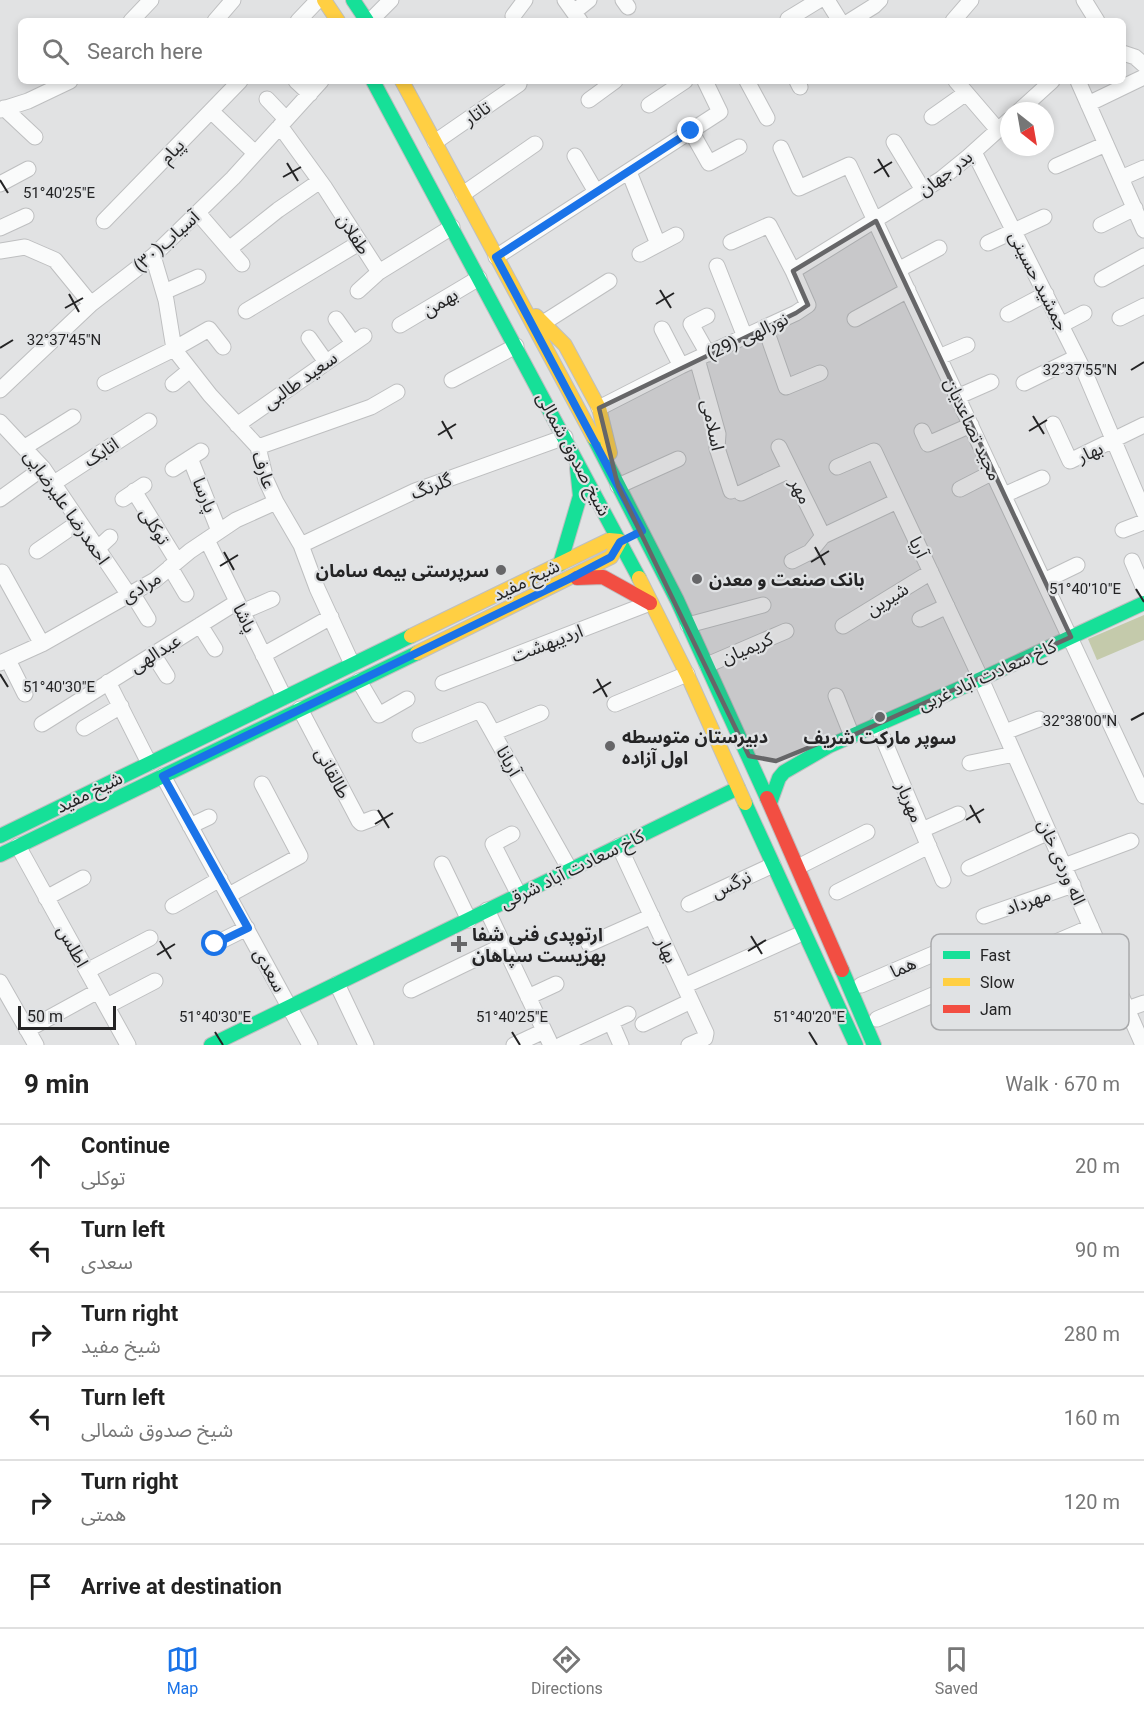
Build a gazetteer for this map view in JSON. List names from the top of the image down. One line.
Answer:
{"streets":{"main road":["شیخ صدوق شمالی","شیخ مفید","کاخ سعادت آباد غربی","کاخ سعادت آباد شرقی"],"street":["تاتار","پیام","بدر جهان","طفلان","آسیاب(۳۰)","جمشید حسینی","بهمن","نورالهی (29)","سعید طالبی","اسلامی","مجید تصاعدیان","اتابک","بهار","عارف","گلرنگ","مهر","پارسا","احمدرضا علیرضایی","توکلی","آریا","مرادی","شیرین","پاشا","اردیبهشت","کریمیان","عبدالهی","آریانا","طالقانی","مهریار","اله وردی خان","نرگس","مهرداد","اطلس","هما","سعدی"]},"crossings":[["تاتار","شیخ صدوق شمالی"],["بدر جهان","جمشید حسینی"],["بدر جهان","مجید تصاعدیان"],["طفلان","آسیاب(۳۰)"],["طفلان","شیخ صدوق شمالی"],["آسیاب(۳۰)","عارف"],["جمشید حسینی","بهار"],["بهمن","شیخ صدوق شمالی"],["نورالهی (29)","اسلامی"],["سعید طالبی","عارف"],["اسلامی","مهر"],["مجید تصاعدیان","کاخ سعادت آباد غربی"],["اتابک","احمدرضا علیرضایی"],["بهار","کاخ سعادت آباد شرقی"],["شیخ صدوق شمالی","گلرنگ"],["شیخ صدوق شمالی","شیخ مفید"],["شیخ صدوق شمالی","اردیبهشت"],["شیخ صدوق شمالی","کریمیان"],["شیخ صدوق شمالی","کاخ سعادت آباد شرقی"],["شیخ صدوق شمالی","نرگس"],["شیخ صدوق شمالی","هما"],["عارف","گلرنگ"],["عارف","شیخ مفید"],["عارف","مرادی"],["پارسا","مرادی"],["پارسا","پاشا"],["احمدرضا علیرضایی","مرادی"],["توکلی","مرادی"],["آریا","شیرین"],["آریا","کاخ سعادت آباد غربی"],["آریا","اله وردی خان"],["شیخ مفید","پاشا"],["شیخ مفید","طالقانی"],["شیخ مفید","اطلس"],["شیخ مفید","سعدی"],["مرادی","پاشا"],["پاشا","عبدالهی"],["کاخ سعادت آباد غربی","مهریار"],["کاخ سعادت آباد غربی","اله وردی خان"],["آریانا","کاخ سعادت آباد شرقی"],["اله وردی خان","مهرداد"],["کاخ سعادت آباد شرقی","سعدی"]],"places":{"other":["سرپرستی بیمه سامان","بانک صنعت و معدن","سوپر مارکت شریف","دبیرستان متوسطه اول آزاده"],"health":["ارتوپدی فنی شفا بهزیست سپاهان"]},"legend":["Fast","Slow","Jam"],"scale_bar":"50 m","north":"bottom right","page":{"search":"Search here","scale":"50 m","heading":["9 min","Walk · 670 m"],"list":[["Continue","توکلی","20 m"],["Turn left","سعدی","90 m"],["Turn right","شیخ مفید","280 m"],["Turn left","شیخ صدوق شمالی","160 m"],["Turn right","همتی","120 m"],"Arrive at destination"],"nav":["Map","Directions","Saved"]},"coordinates":["51°40'25\"E","32°37'45\"N","32°37'55\"N","51°40'10\"E","51°40'30\"E","32°38'00\"N","51°40'20\"E"]}
